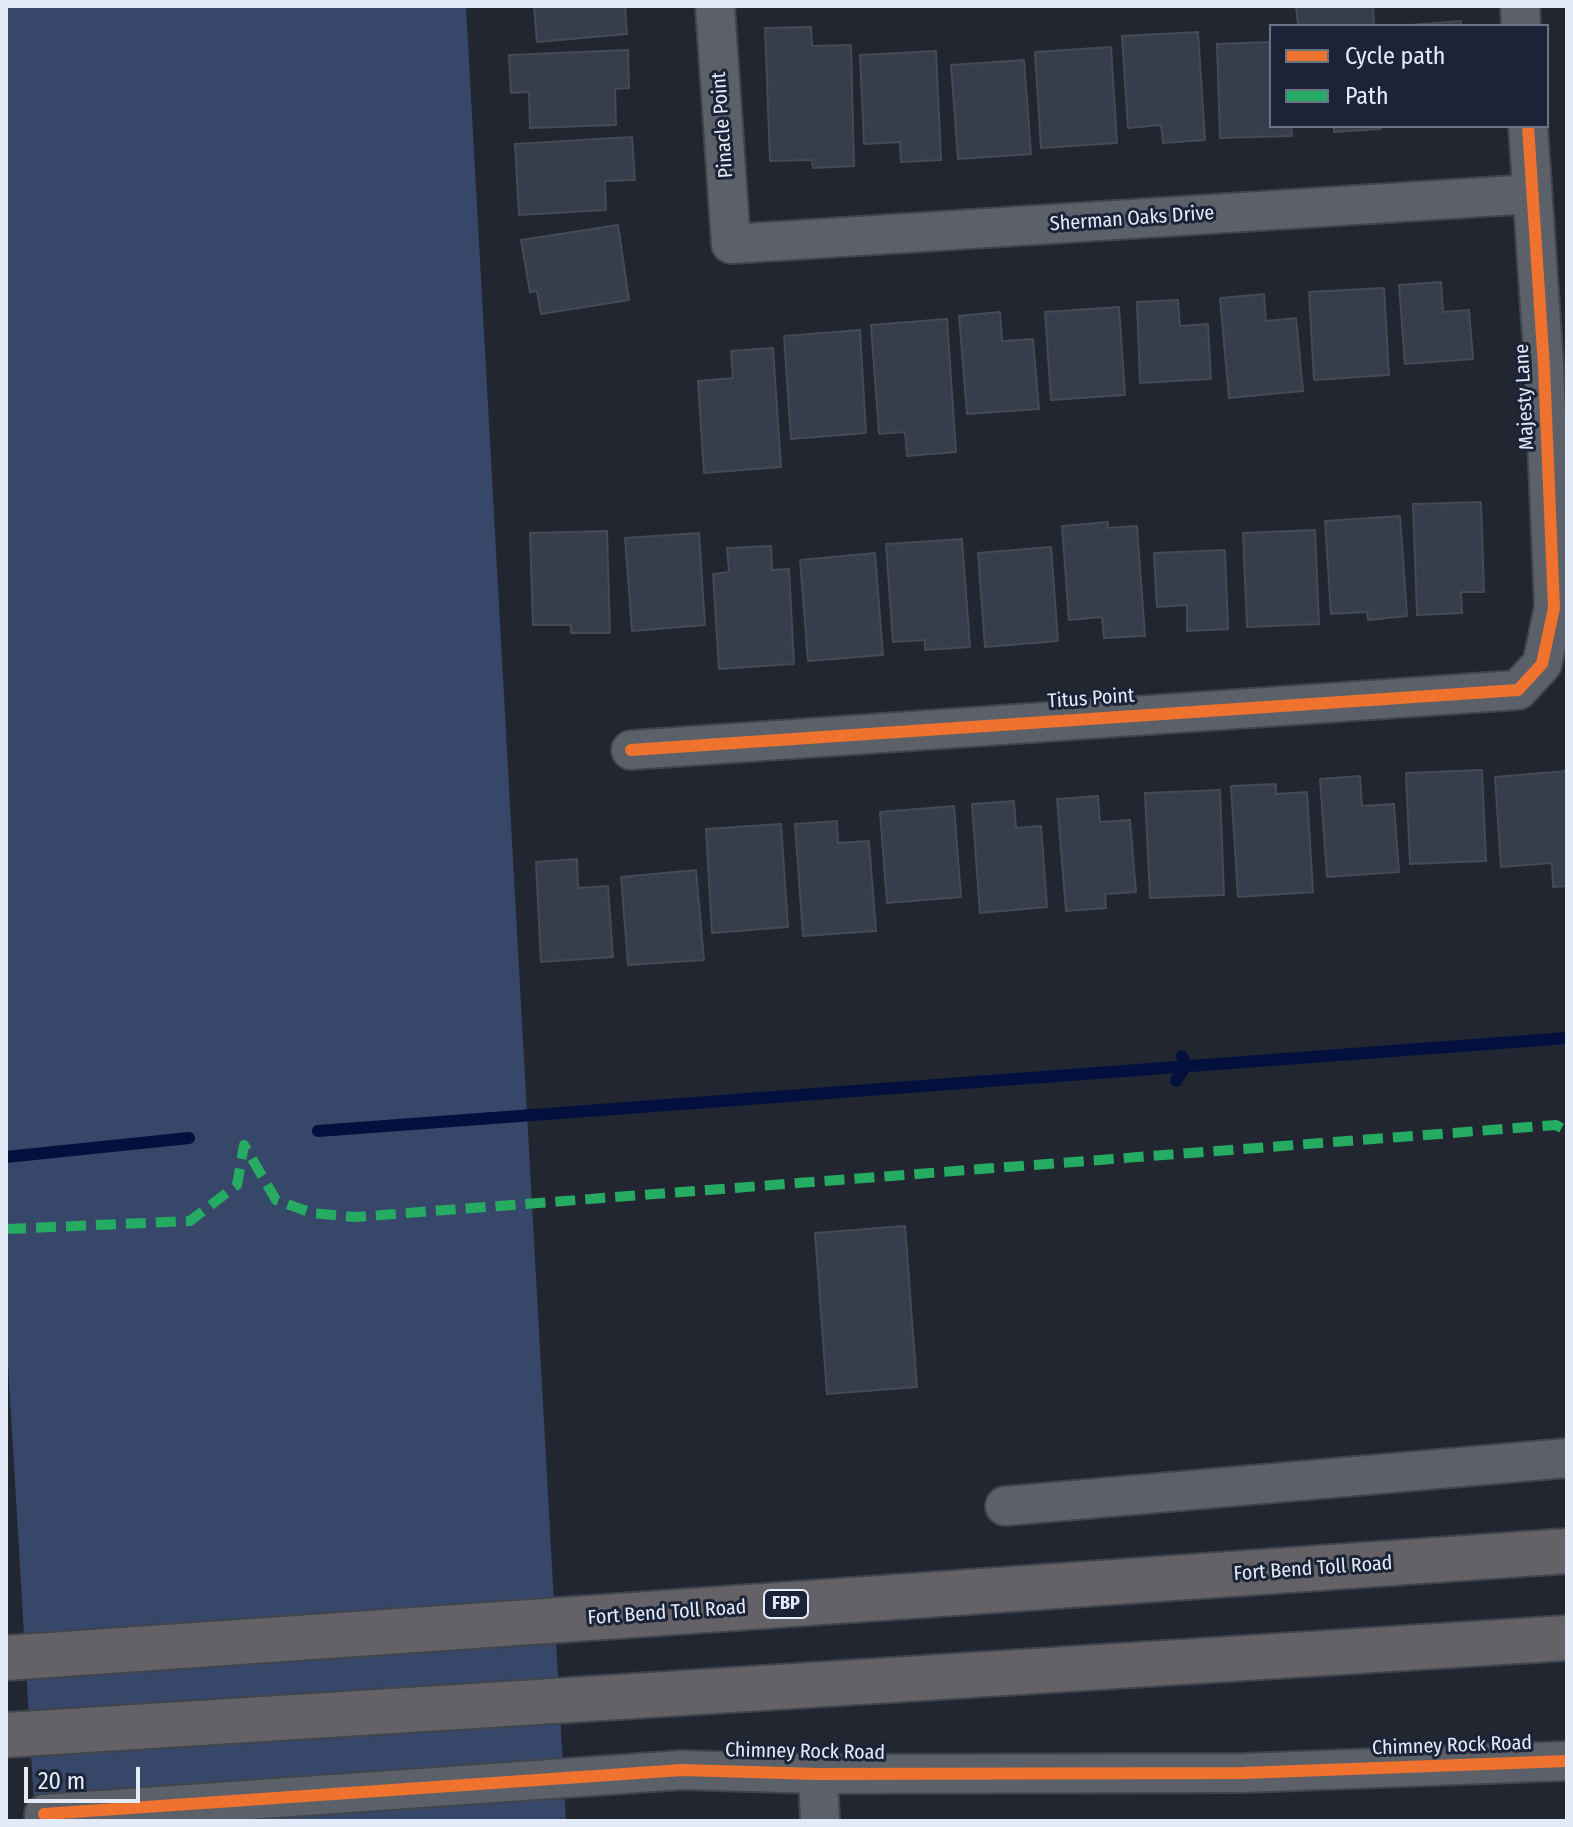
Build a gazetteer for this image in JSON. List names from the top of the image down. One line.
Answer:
{"streets":{"highway":["Fort Bend Toll Road","FBP"],"street":["Pinacle Point","Sherman Oaks Drive","Majesty Lane","Titus Point","Chimney Rock Road"]},"crossings":[["Pinacle Point","Sherman Oaks Drive"],["Sherman Oaks Drive","Majesty Lane"],["Majesty Lane","Titus Point"]],"legend":["Cycle path","Path"],"scale_bar":"20 m"}
